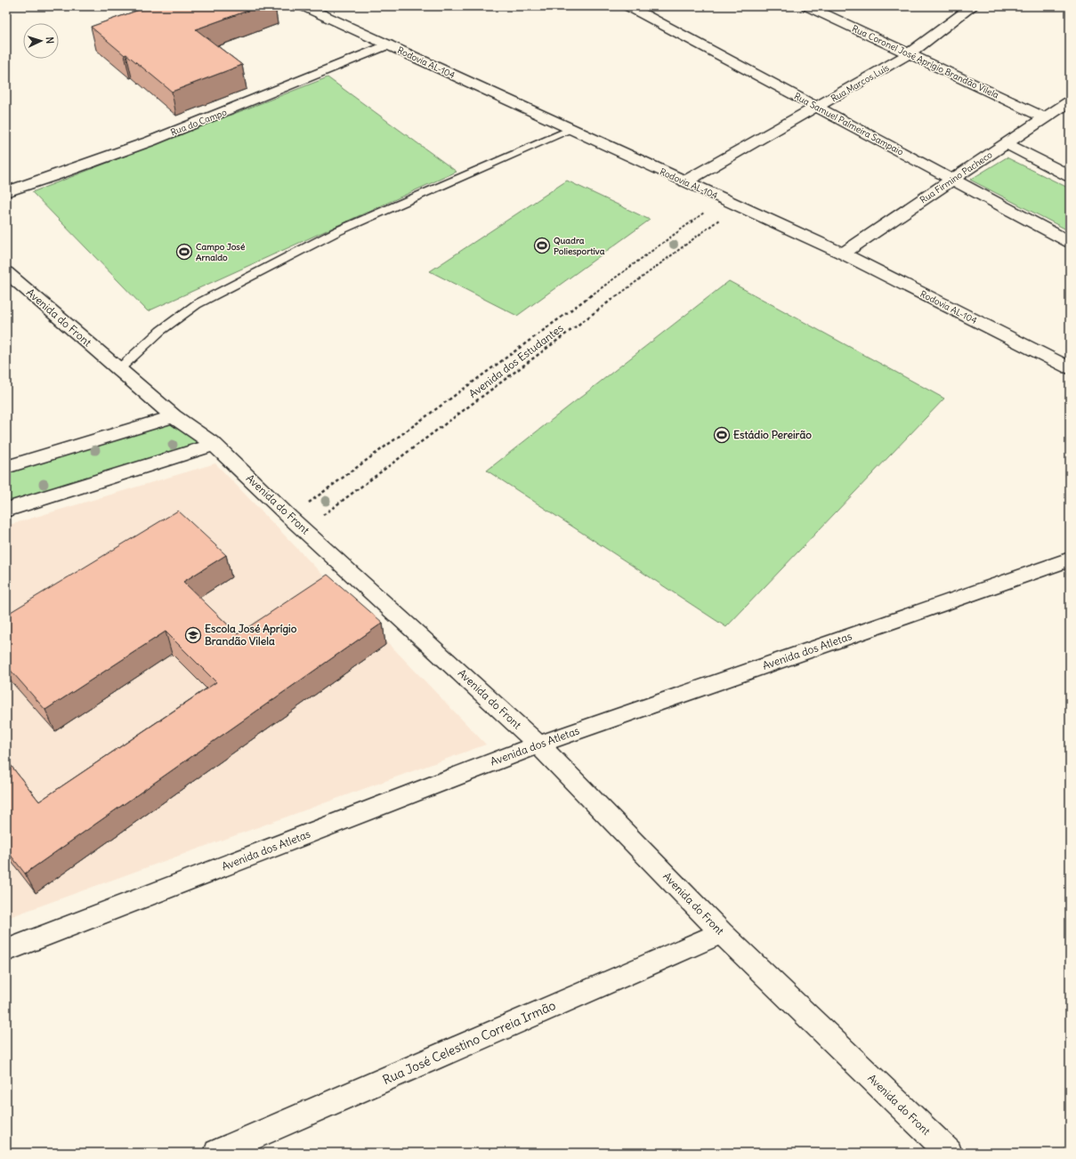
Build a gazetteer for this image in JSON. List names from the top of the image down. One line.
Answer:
{"streets":{"street":["Rua Coronel José Aprígio Brandão Vilela","Rodovia AL-104","Rua Marcos Luís","Rua do Campo","Rua Samuel Palmeira Sampaio","Rua Firmino Pacheco","Avenida do Front","Avenida dos Atletas","Rua José Celestino Correia Irmão"],"path":["Avenida dos Estudantes"]},"crossings":[["Rua Coronel José Aprígio Brandão Vilela","Rua Marcos Luís"],["Rua Coronel José Aprígio Brandão Vilela","Rua Firmino Pacheco"],["Rodovia AL-104","Rua Marcos Luís"],["Rodovia AL-104","Rua do Campo"],["Rodovia AL-104","Rua Firmino Pacheco"],["Rodovia AL-104","Avenida dos Estudantes"],["Rua Marcos Luís","Rua Samuel Palmeira Sampaio"],["Rua Samuel Palmeira Sampaio","Rua Firmino Pacheco"],["Avenida do Front","Avenida dos Estudantes"],["Avenida do Front","Avenida dos Atletas"],["Avenida do Front","Rua José Celestino Correia Irmão"]],"places":{"sports":["Quadra Poliesportiva","Campo José Arnaldo","Estádio Pereirão"],"school or university":["Escola José Aprígio Brandão Vilela"]},"north":"right"}
